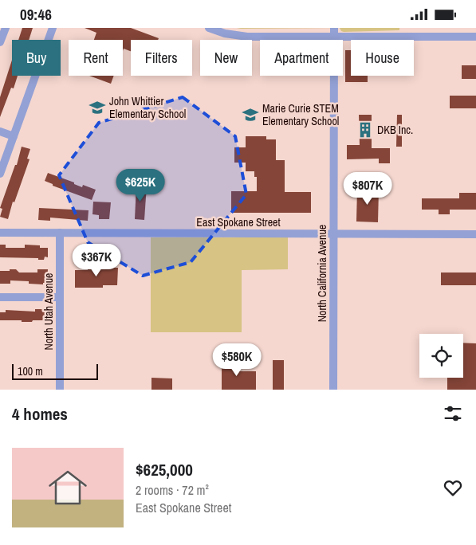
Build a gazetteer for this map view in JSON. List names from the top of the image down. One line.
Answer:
{"streets":{"street":["East Spokane Street","North California Avenue","North Utah Avenue"]},"crossings":[["East Spokane Street","North California Avenue"],["East Spokane Street","North Utah Avenue"]],"places":{"school or university":["John Whittier Elementary School","Marie Curie STEM Elementary School"],"building":["DKB Inc."]},"scale_bar":"100 m","page":{"status":"09:46","chip":["Buy","Rent","Filters","New","Apartment","House"],"price":["$625K","$807K","$367K","$580K"],"scale":"100 m","heading":"4 homes","list":[{"name":"$625,000","note":"2 rooms · 72 m² · East Spokane Street"}]}}
